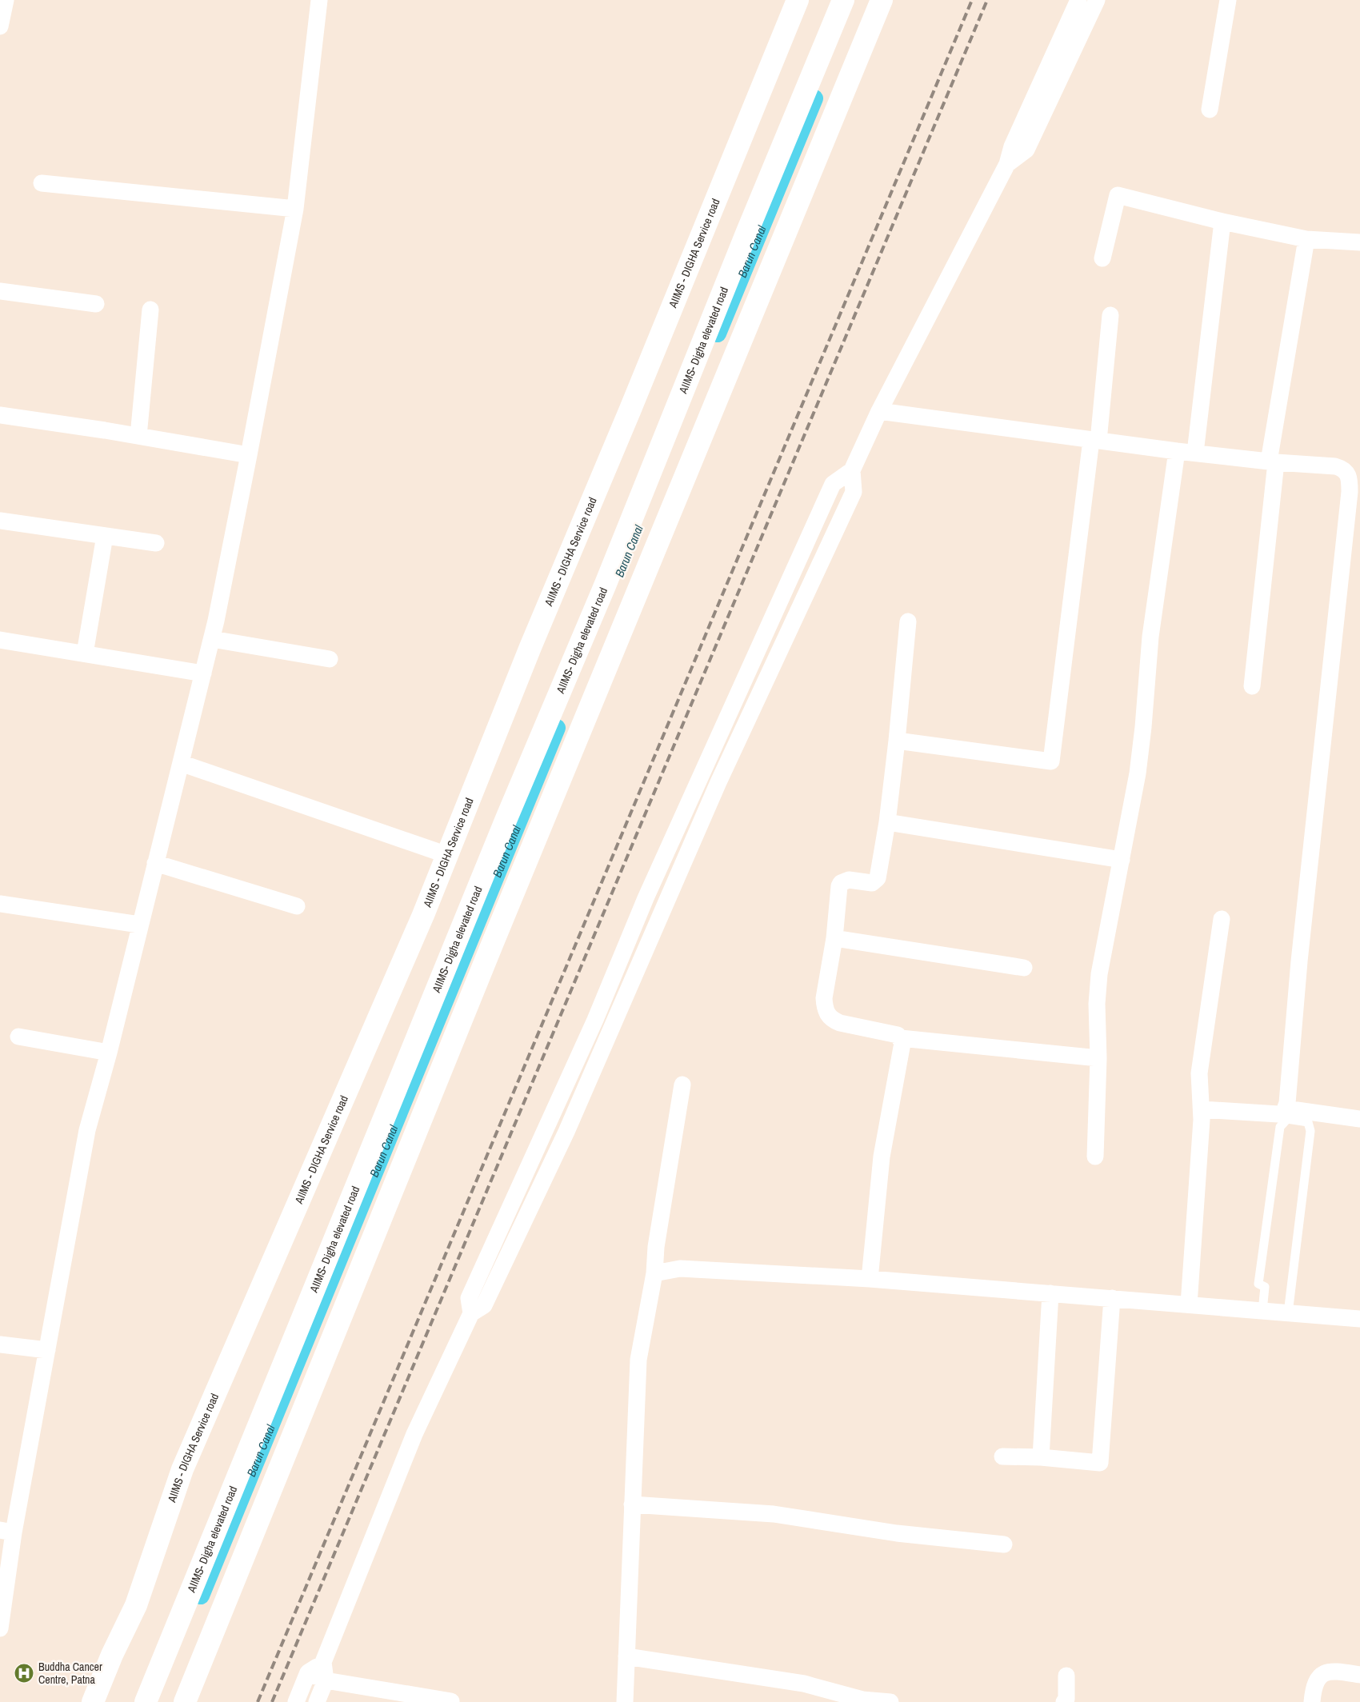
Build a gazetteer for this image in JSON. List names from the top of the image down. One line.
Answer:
{"streets":{"main road":["AIIMS - DIGHA Service road","AIIMS- Digha elevated road"]},"water":["Barun Canal"],"places":{"hospital":["Buddha Cancer Centre, Patna"]}}
